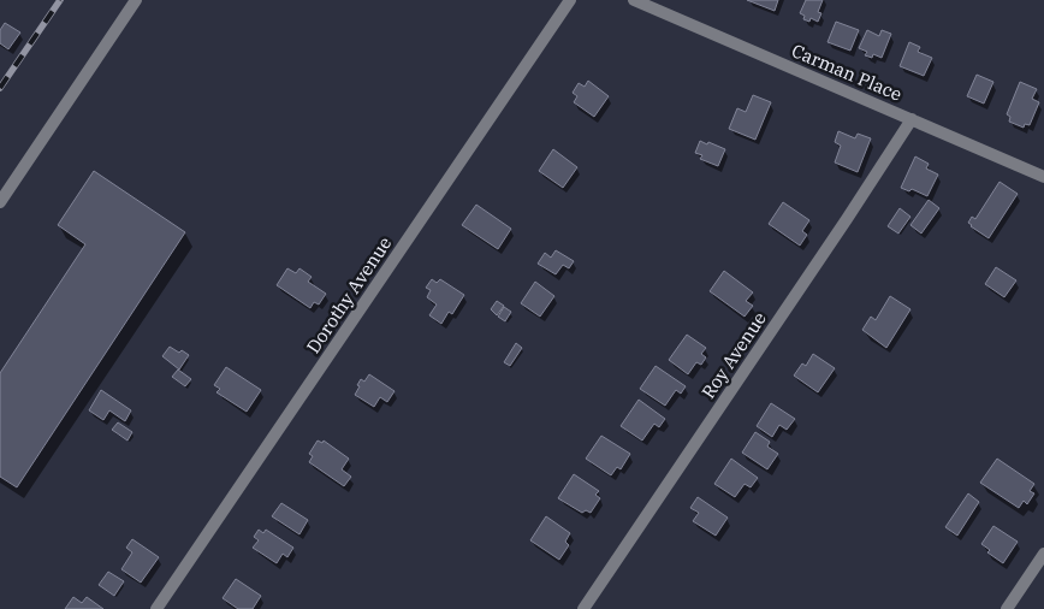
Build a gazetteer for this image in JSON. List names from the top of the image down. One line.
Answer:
{"streets":{"street":["Carman Place","Dorothy Avenue","Roy Avenue"]},"crossings":[["Carman Place","Roy Avenue"]]}
